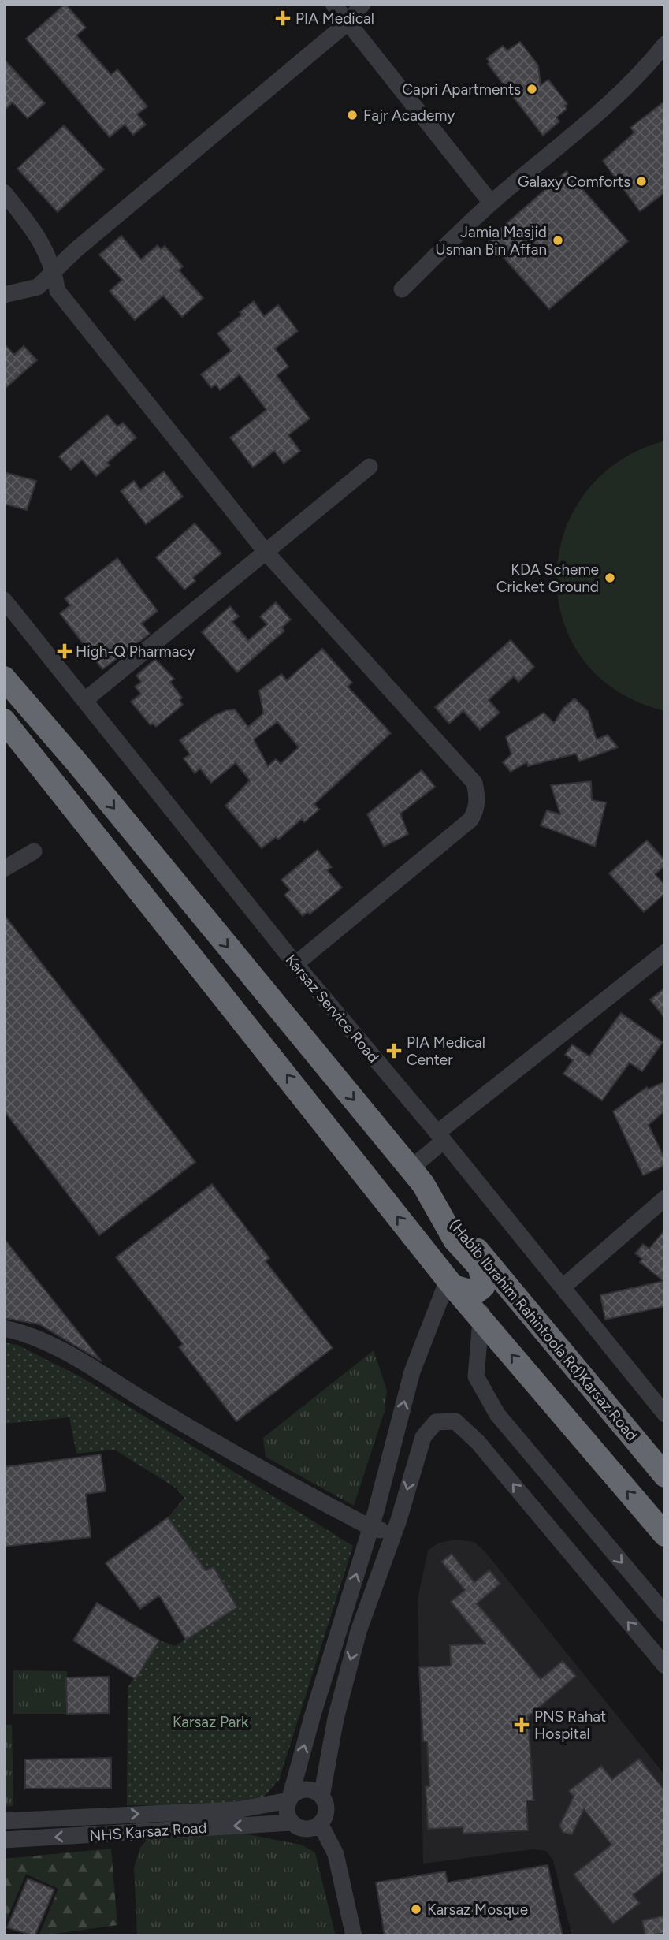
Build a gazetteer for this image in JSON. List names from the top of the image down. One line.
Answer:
{"streets":{"highway":["(Habib Ibrahim Rahintoola Rd)Karsaz Road"],"street":["Karsaz Service Road","NHS Karsaz Road"]},"parks":["Karsaz Park"],"places":{"health":["PIA Medical","High-Q Pharmacy","PIA Medical Center","PNS Rahat Hospital"],"other":["Capri Apartments","Fajr Academy","Galaxy Comforts","Jamia Masjid Usman Bin Affan","KDA Scheme Cricket Ground","Karsaz Mosque"]}}
